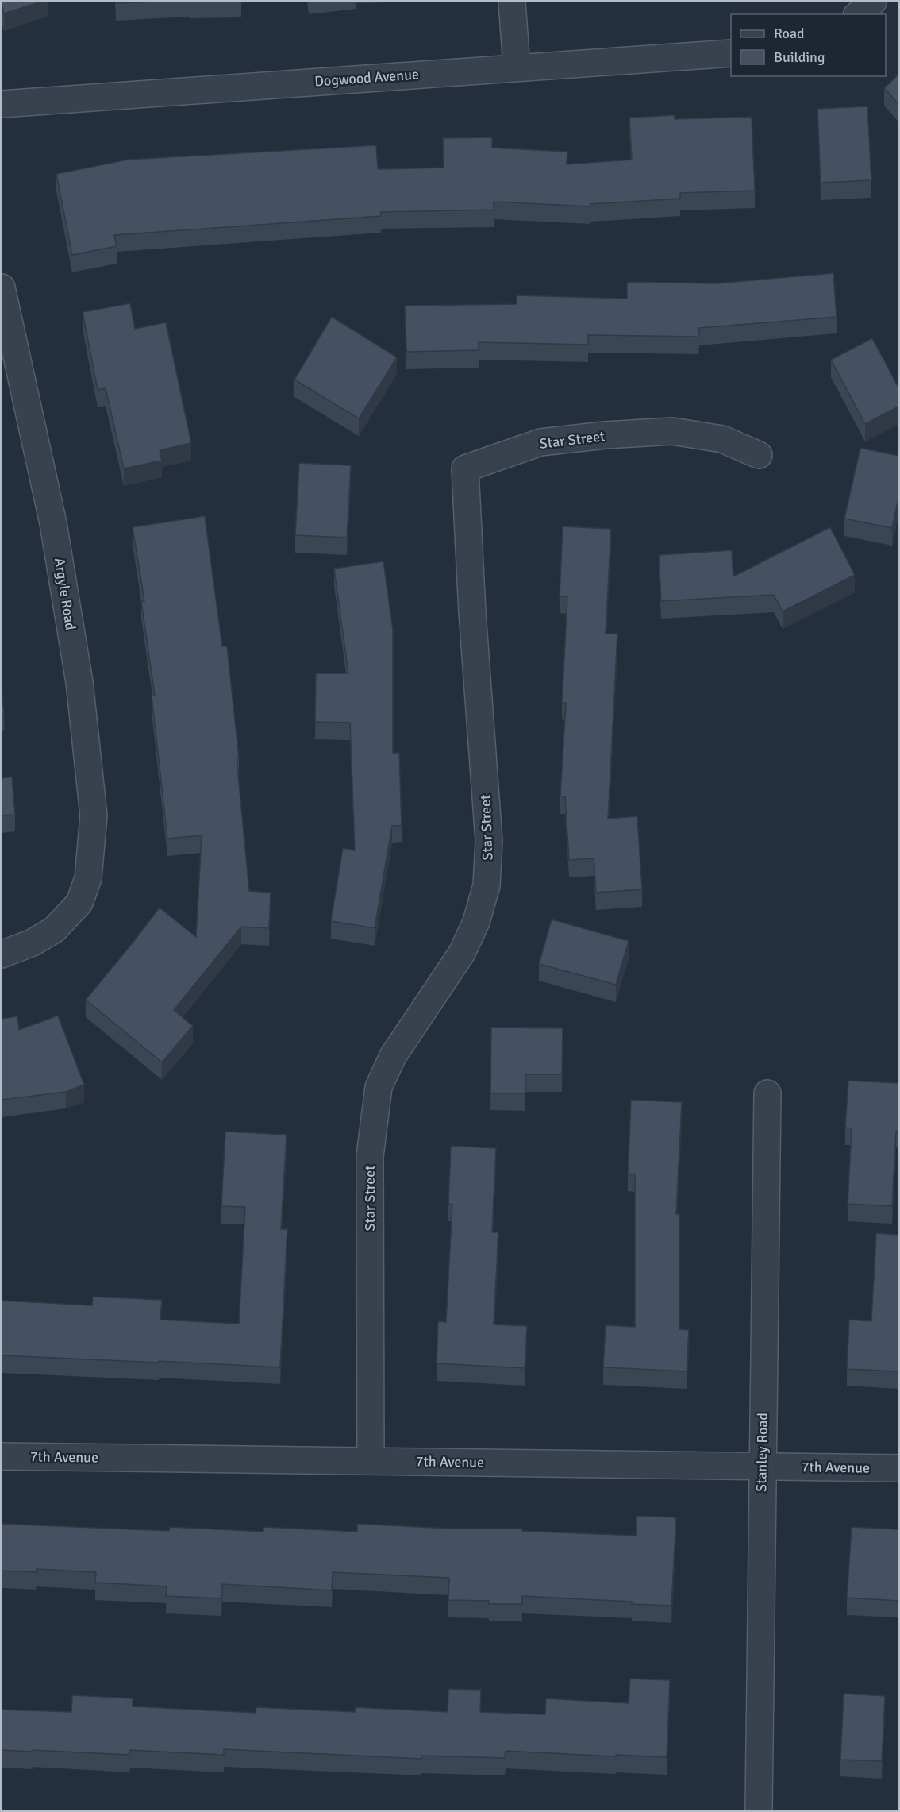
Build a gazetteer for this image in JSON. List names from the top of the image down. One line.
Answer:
{"streets":{"street":["Dogwood Avenue","Star Street","Argyle Road","Stanley Road","7th Avenue"]},"crossings":[["Star Street","7th Avenue"],["Stanley Road","7th Avenue"]],"legend":["Road","Building"]}
